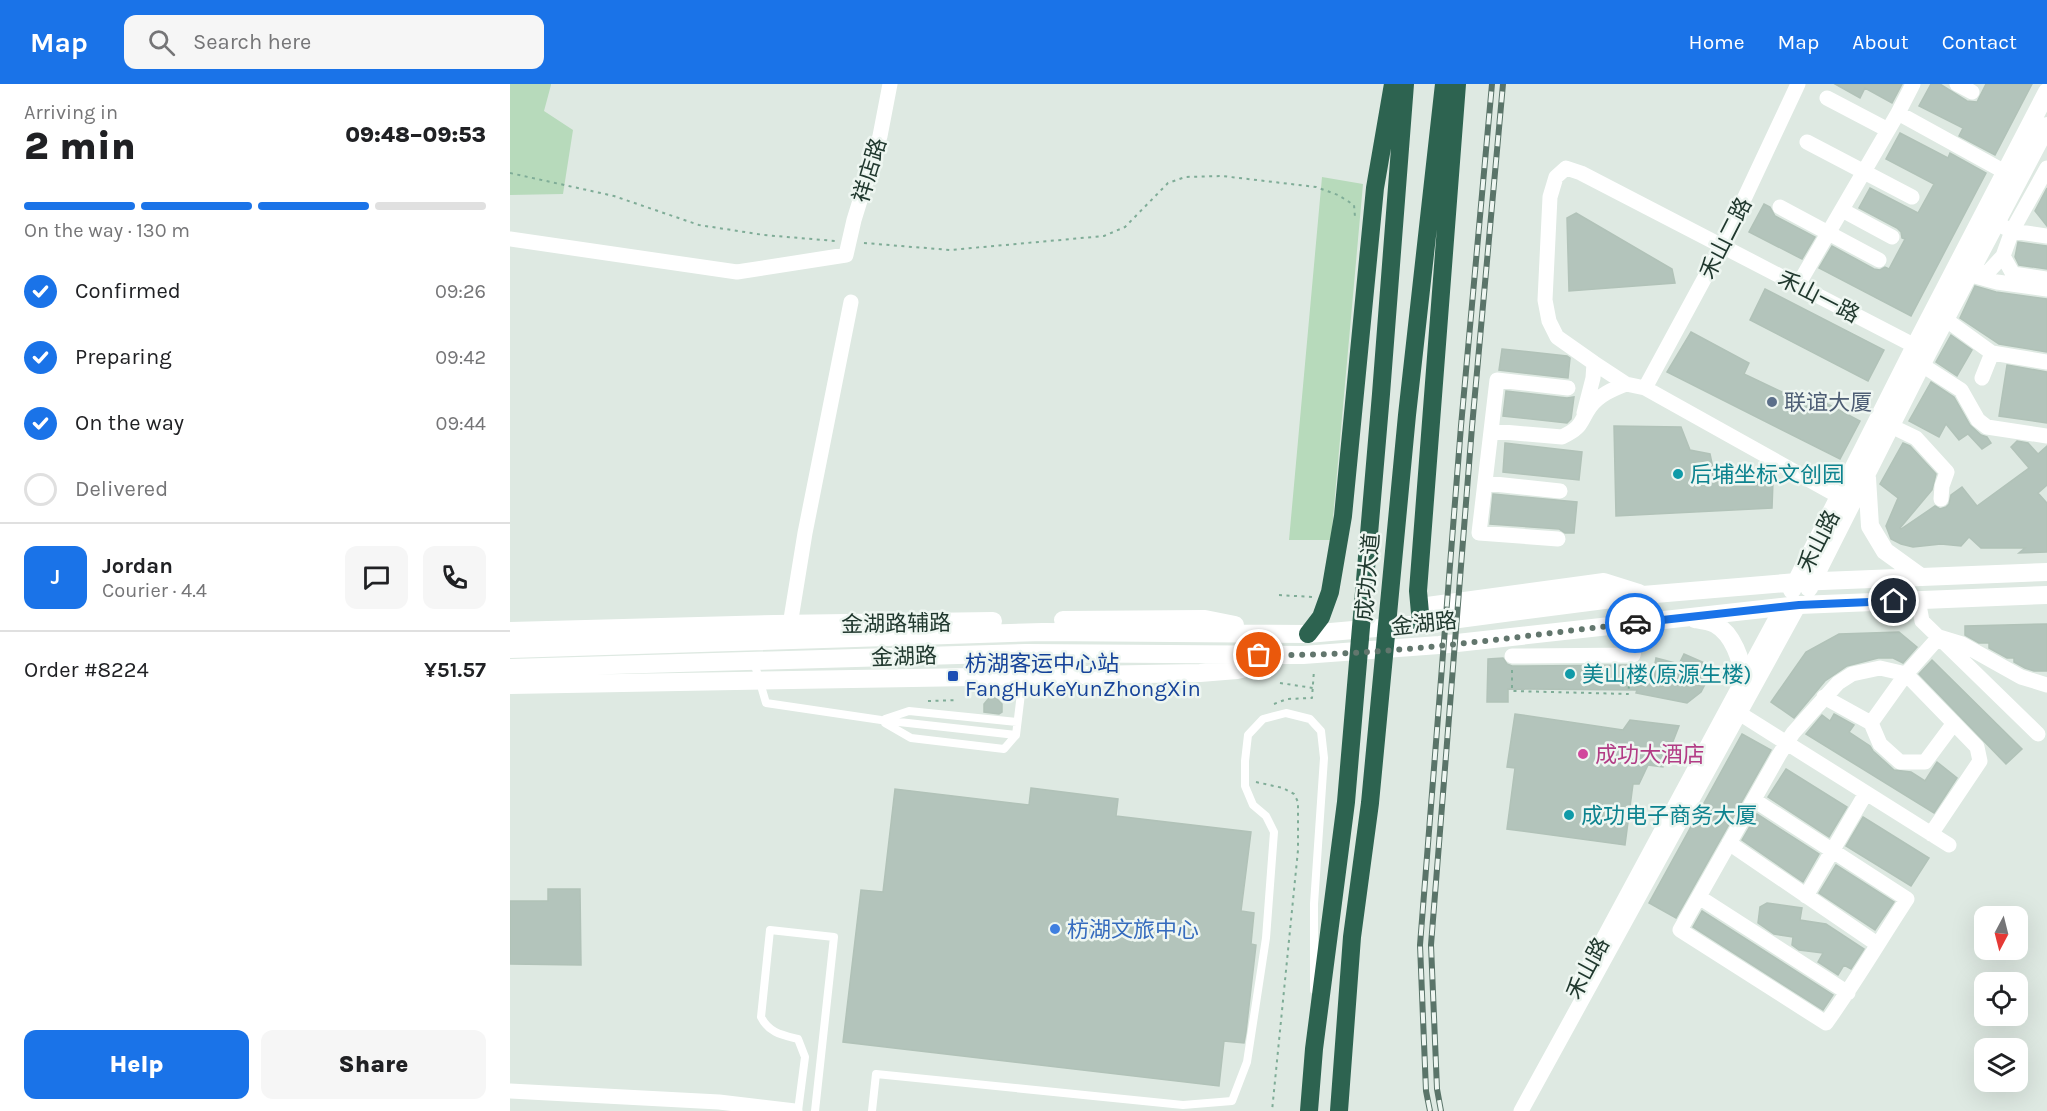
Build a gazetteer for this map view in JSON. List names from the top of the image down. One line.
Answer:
{"streets":{"highway":["成功大道"],"main road":["禾山路","金湖路辅路","金湖路"],"street":["祥店路","禾山二路","禾山一路"]},"crossings":[["禾山二路","禾山一路"],["禾山一路","禾山路"],["禾山路","金湖路"],["金湖路辅路","金湖路"]],"places":{"other":["联谊大厦","后埔坐标文创园","美山楼(原源生楼)","成功大酒店","成功电子商务大厦","枋湖文旅中心"],"transit":["枋湖客运中心站 FangHuKeYunZhongXin"]},"north":"bottom","page":{"header":"Map","search":"Search here","nav":["Home","Map","About","Contact"],"heading":["2 min","Arriving in","09:48–09:53"],"panel":["Jordan","Courier · 4.4","Order #8224","¥51.57"],"bar":"On the way · 130 m","list":[["Confirmed","09:26"],["Preparing","09:42"],["On the way","09:44"],"Delivered"],"round":"J","buttons":["Help","Share"]}}
